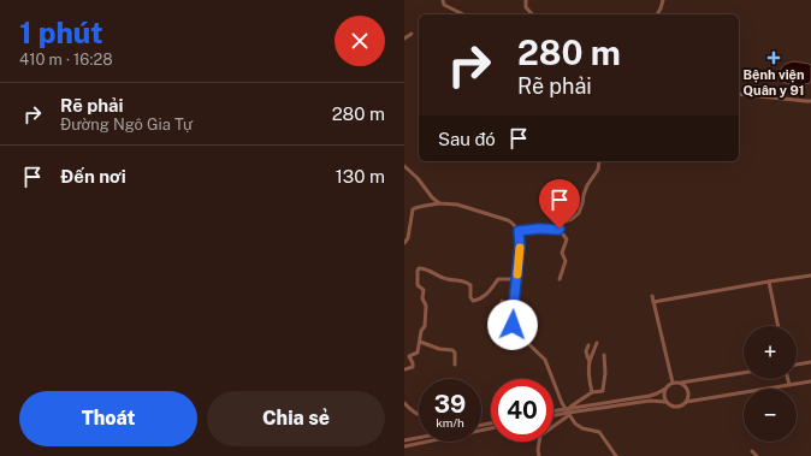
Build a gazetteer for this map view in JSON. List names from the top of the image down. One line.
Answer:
{"places":{"health":["Bệnh viện Quân y 91"]},"page":{"heading":["1 phút","410 m · 16:28"],"turn":["280 m","Rẽ phải"],"list":[{"name":"Rẽ phải","note":"Đường Ngô Gia Tự","value":"280 m"},{"name":"Đến nơi","value":"130 m"}],"then":"Sau đó","map_buttons":["+","−"],"speed":"39 km/h","limit":"40","buttons":["Thoát","Chia sẻ"]}}
